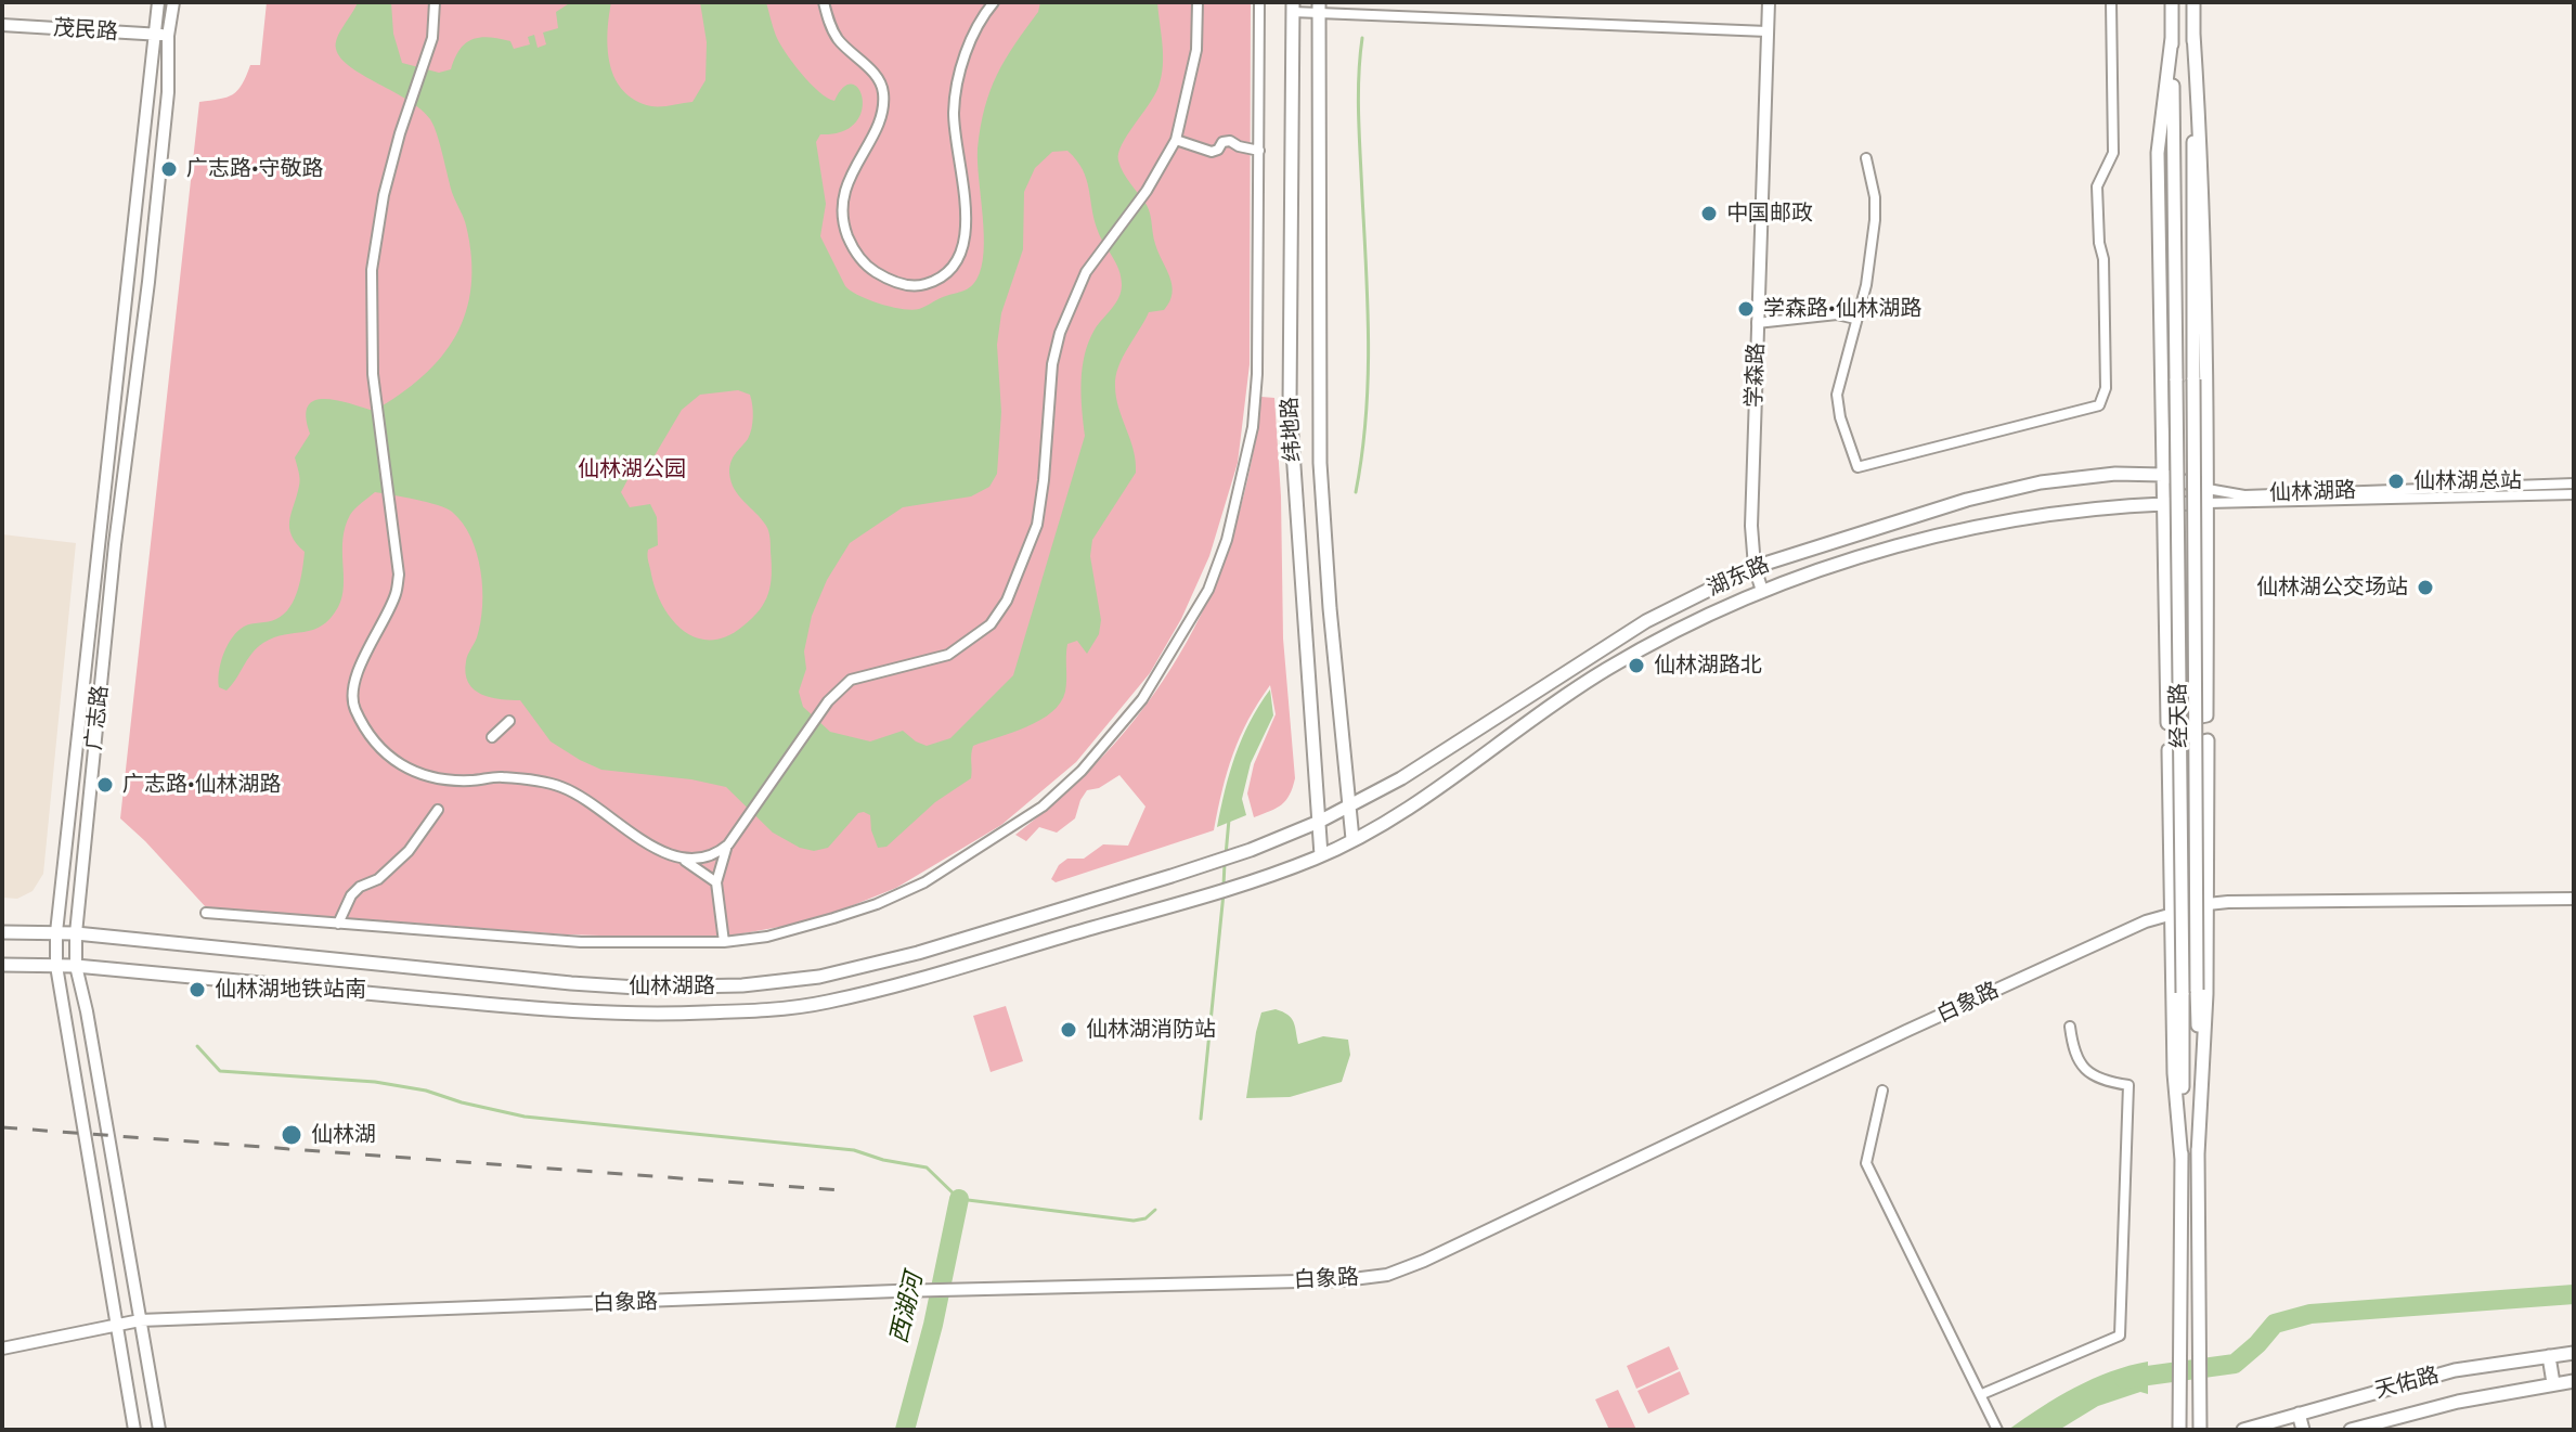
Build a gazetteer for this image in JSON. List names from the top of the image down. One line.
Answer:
{"streets":{"main road":["纬地路","仙林湖路","湖东路","经天路","天佑路"],"street":["茂民路","学森路","广志路","白象路"]},"crossings":[["茂民路","广志路"],["学森路","湖东路"],["纬地路","仙林湖路"],["纬地路","湖东路"],["仙林湖路","湖东路"],["仙林湖路","广志路"],["广志路","白象路"]],"water":["西湖河"],"parks":["仙林湖公园"],"places":["广志路·守敬路","中国邮政","学森路·仙林湖路","仙林湖总站","仙林湖公交场站","仙林湖路北","广志路·仙林湖路","仙林湖地铁站南","仙林湖消防站","仙林湖"]}
